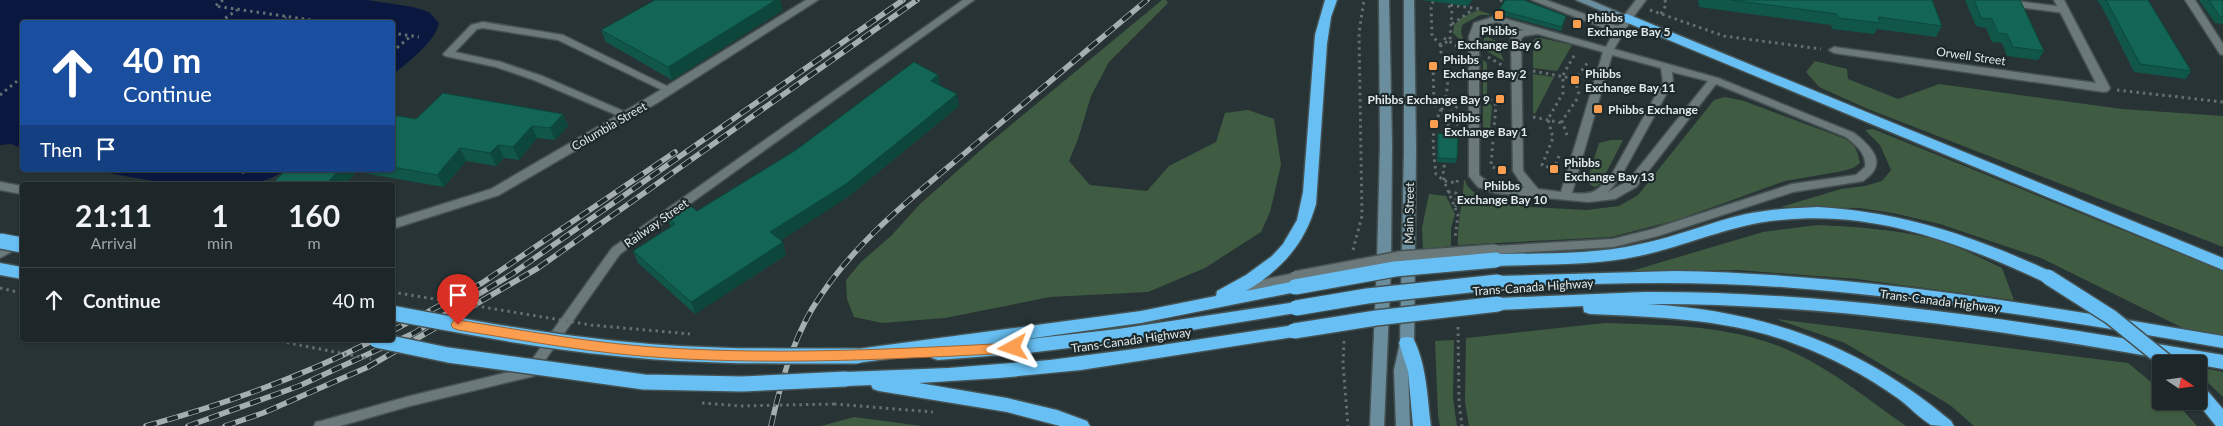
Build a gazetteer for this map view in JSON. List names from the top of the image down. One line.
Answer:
{"streets":{"highway":["Trans-Canada Highway"],"main road":["Main Street"],"street":["Orwell Street","Columbia Street"],"lane":["Railway Street"]},"places":{"transit":["Phibbs Exchange Bay 6","Phibbs Exchange Bay 5","Phibbs Exchange Bay 2","Phibbs Exchange Bay 11","Phibbs Exchange Bay 9","Phibbs Exchange","Phibbs Exchange Bay 1","Phibbs Exchange Bay 13","Phibbs Exchange Bay 10"]},"north":"right","page":{"turn":["40 m","Continue"],"then":"Then","eta":["21:11","Arrival","1","min","160","m"],"list":[{"name":"Continue","value":"40 m"}]}}
